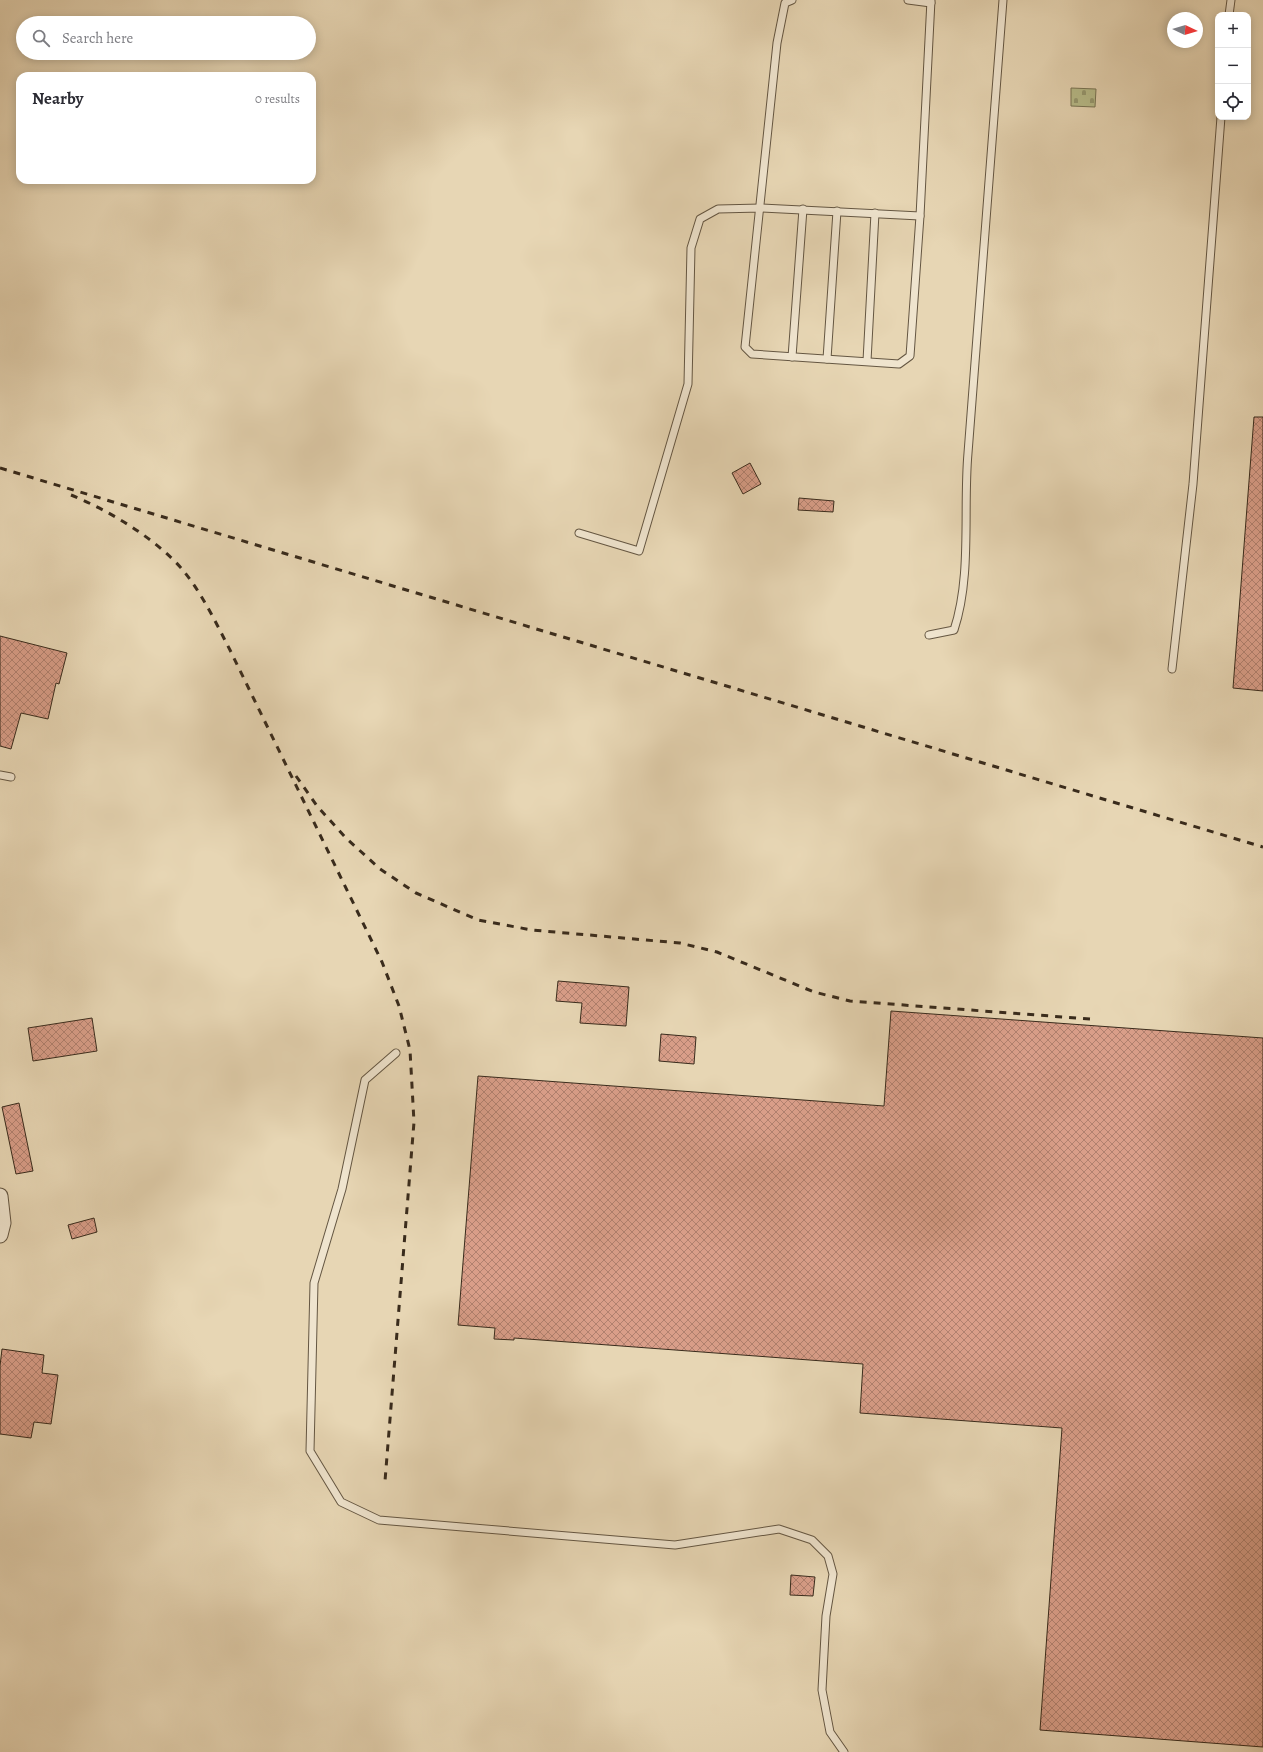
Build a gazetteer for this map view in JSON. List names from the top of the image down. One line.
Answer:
{"north":"right","page":{"map_buttons":["+","−"],"search":"Search here","heading":["Nearby","0 results"]}}
